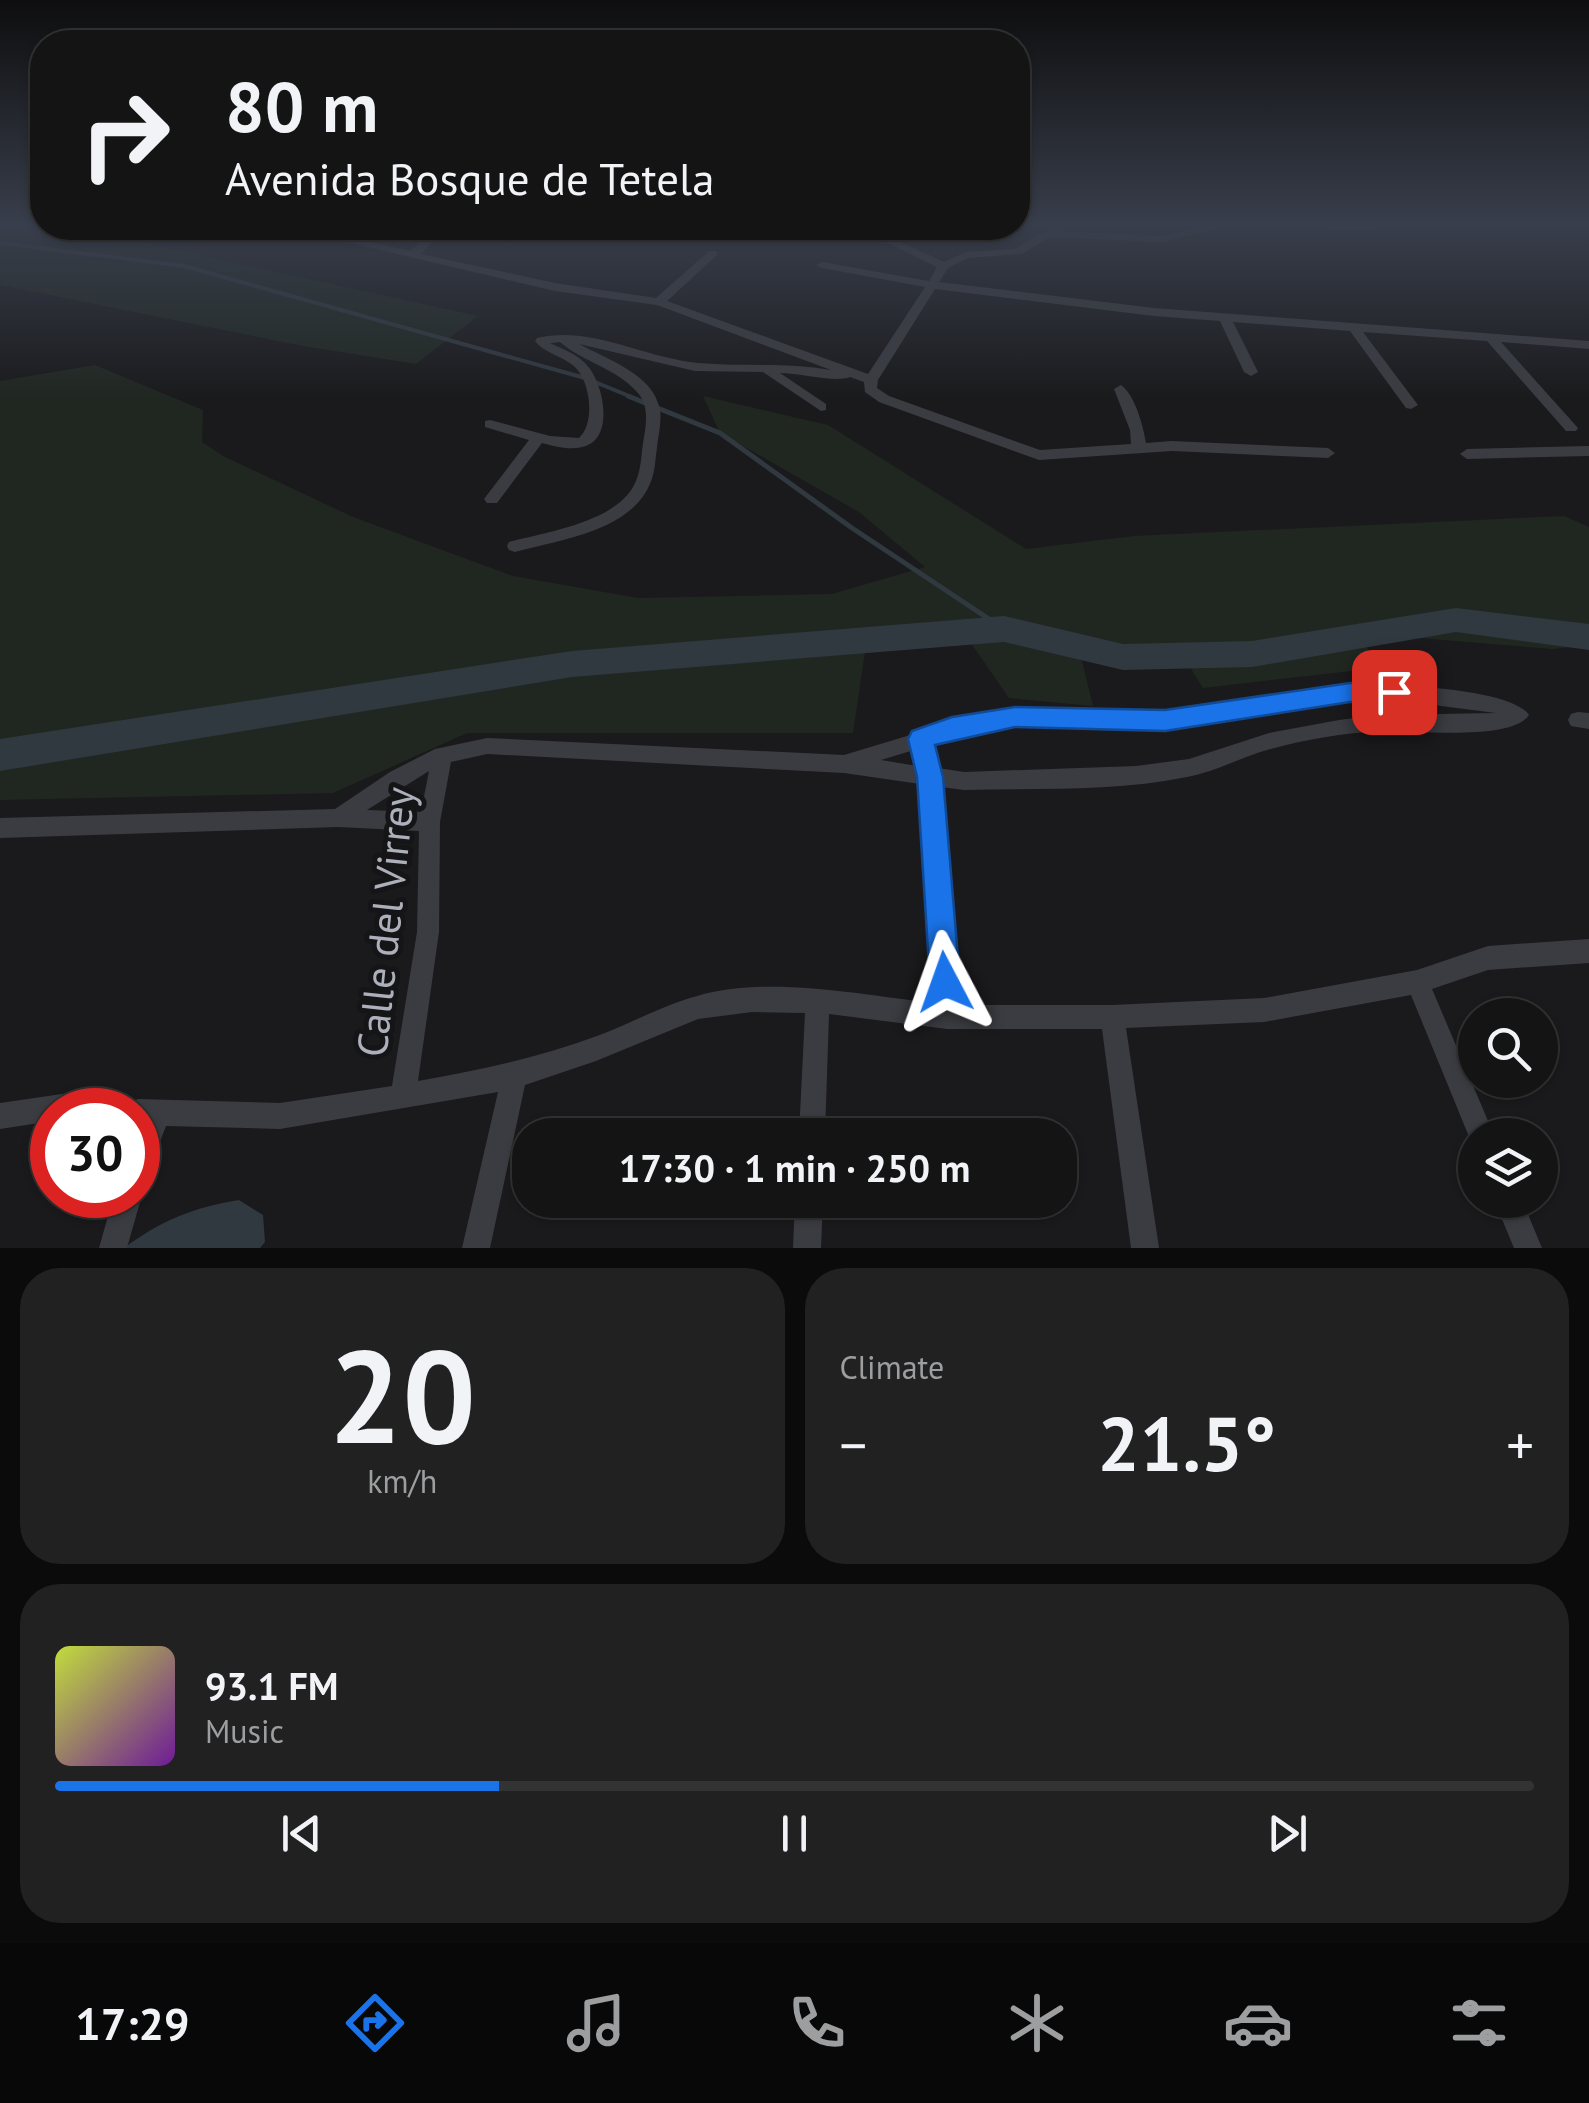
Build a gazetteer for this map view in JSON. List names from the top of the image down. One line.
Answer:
{"streets":{"street":["Calle del Virrey"]},"page":{"turn":["80 m","Avenida Bosque de Tetela"],"limit":"30","trip":"17:30 · 1 min · 250 m","tile":[["20","km/h"],"Climate"],"heat":["−","21.5°","+"],"song":["93.1 FM","Music"],"tabs":"17:29"}}
